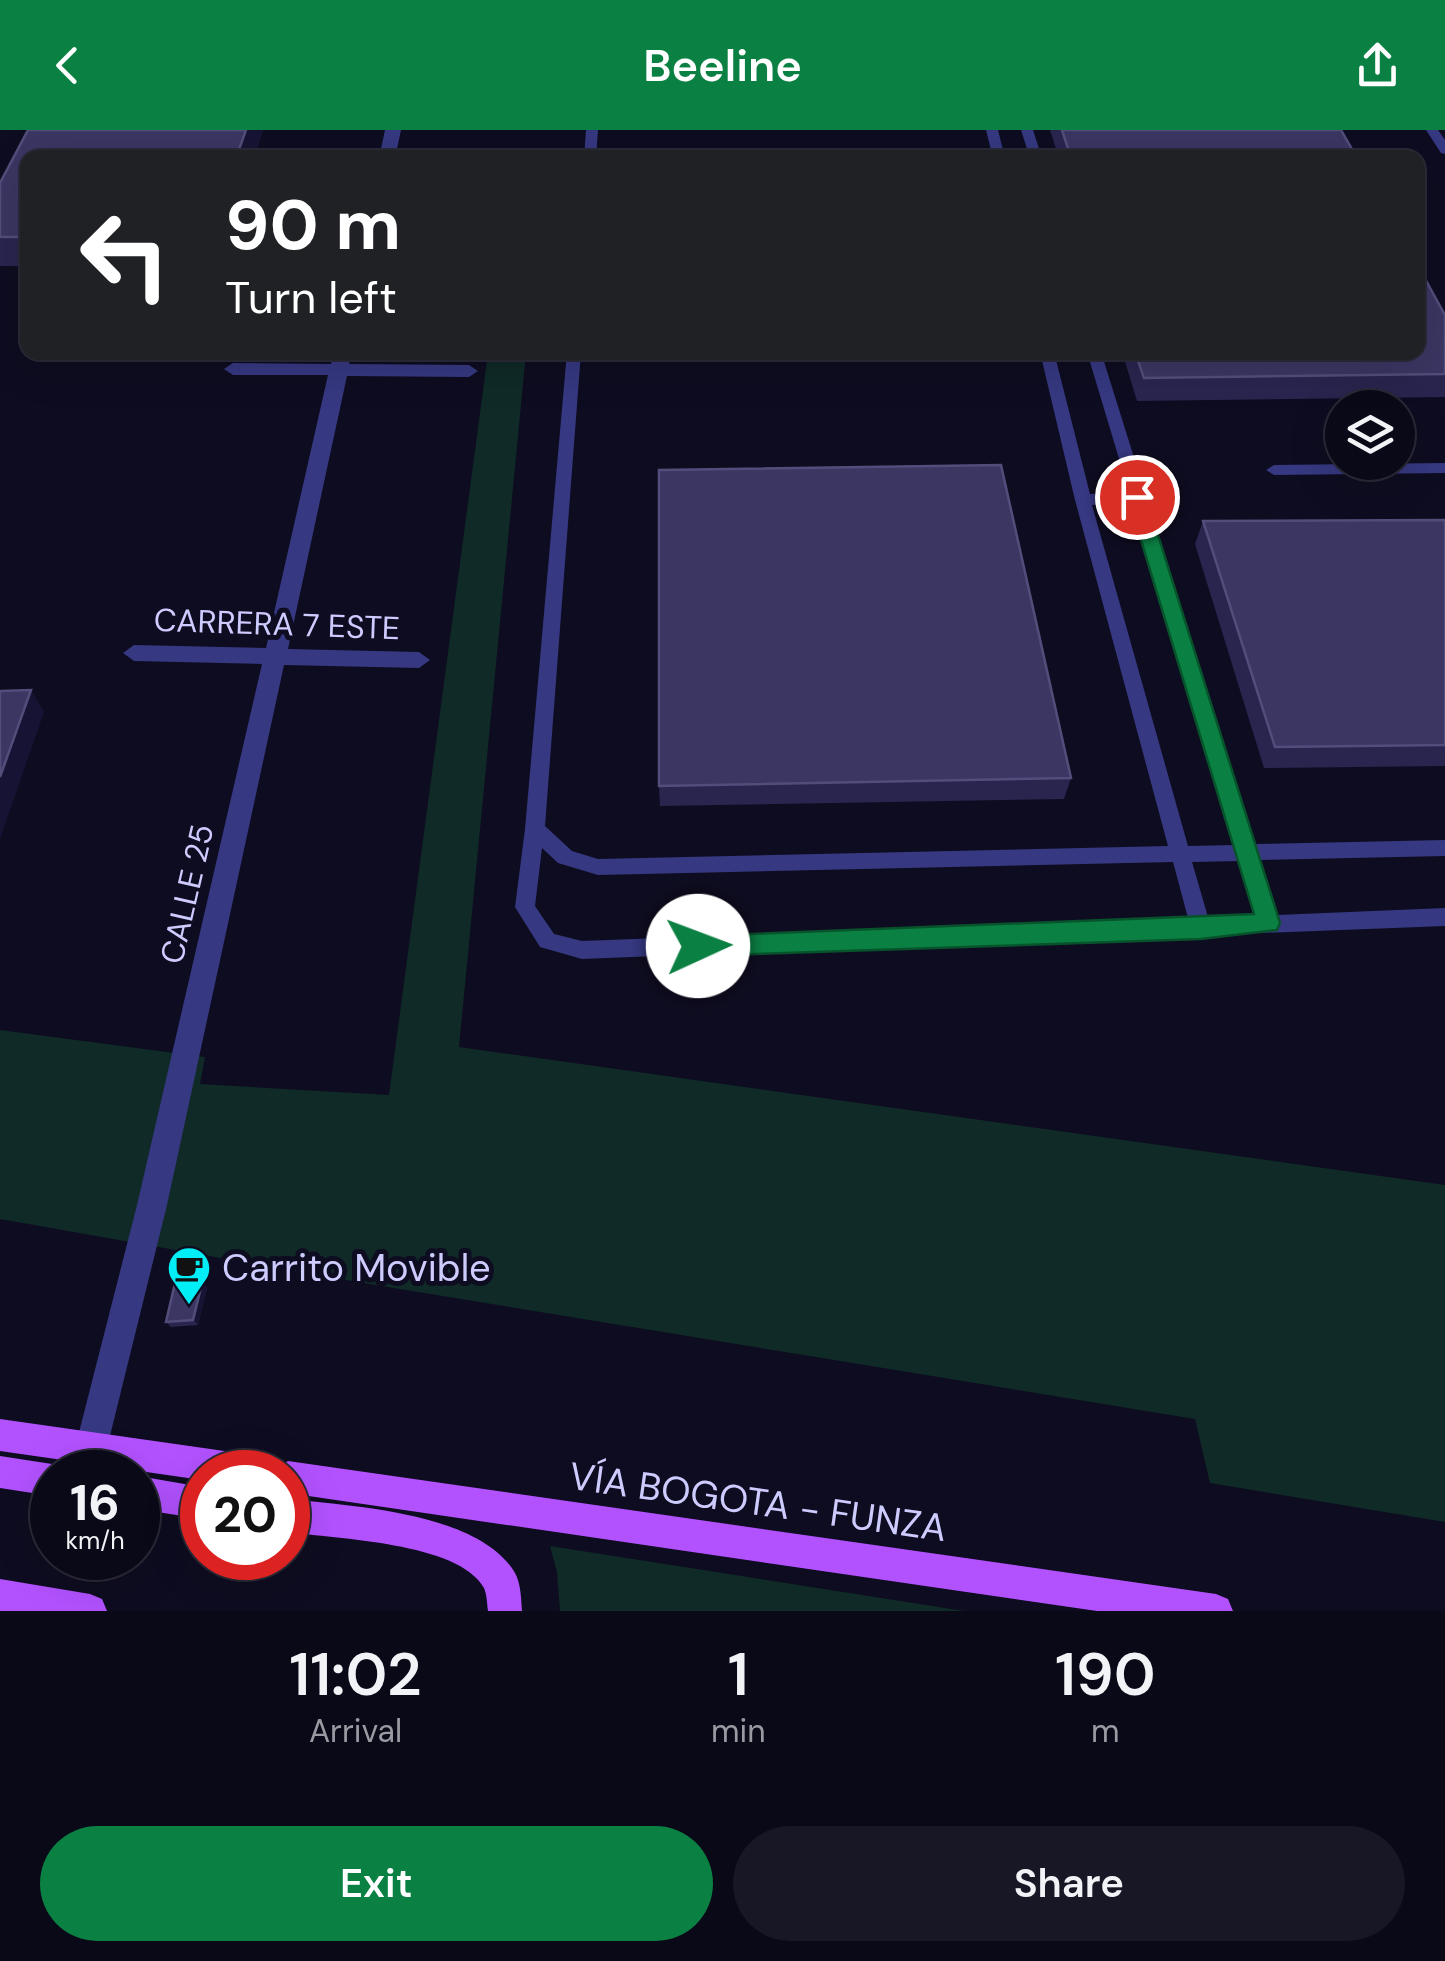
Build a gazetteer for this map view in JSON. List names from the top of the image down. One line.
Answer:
{"streets":{"main road":["VÍA BOGOTA - FUNZA"],"street":["CARRERA 7 ESTE","CALLE 25"]},"crossings":[["CARRERA 7 ESTE","CALLE 25"]],"places":{"cafe":["Carrito Movible"]},"page":{"header":"Beeline","turn":["90 m","Turn left"],"speed":"16 km/h","limit":"20","eta":["11:02","Arrival","1","min","190","m"],"buttons":["Exit","Share"]}}
